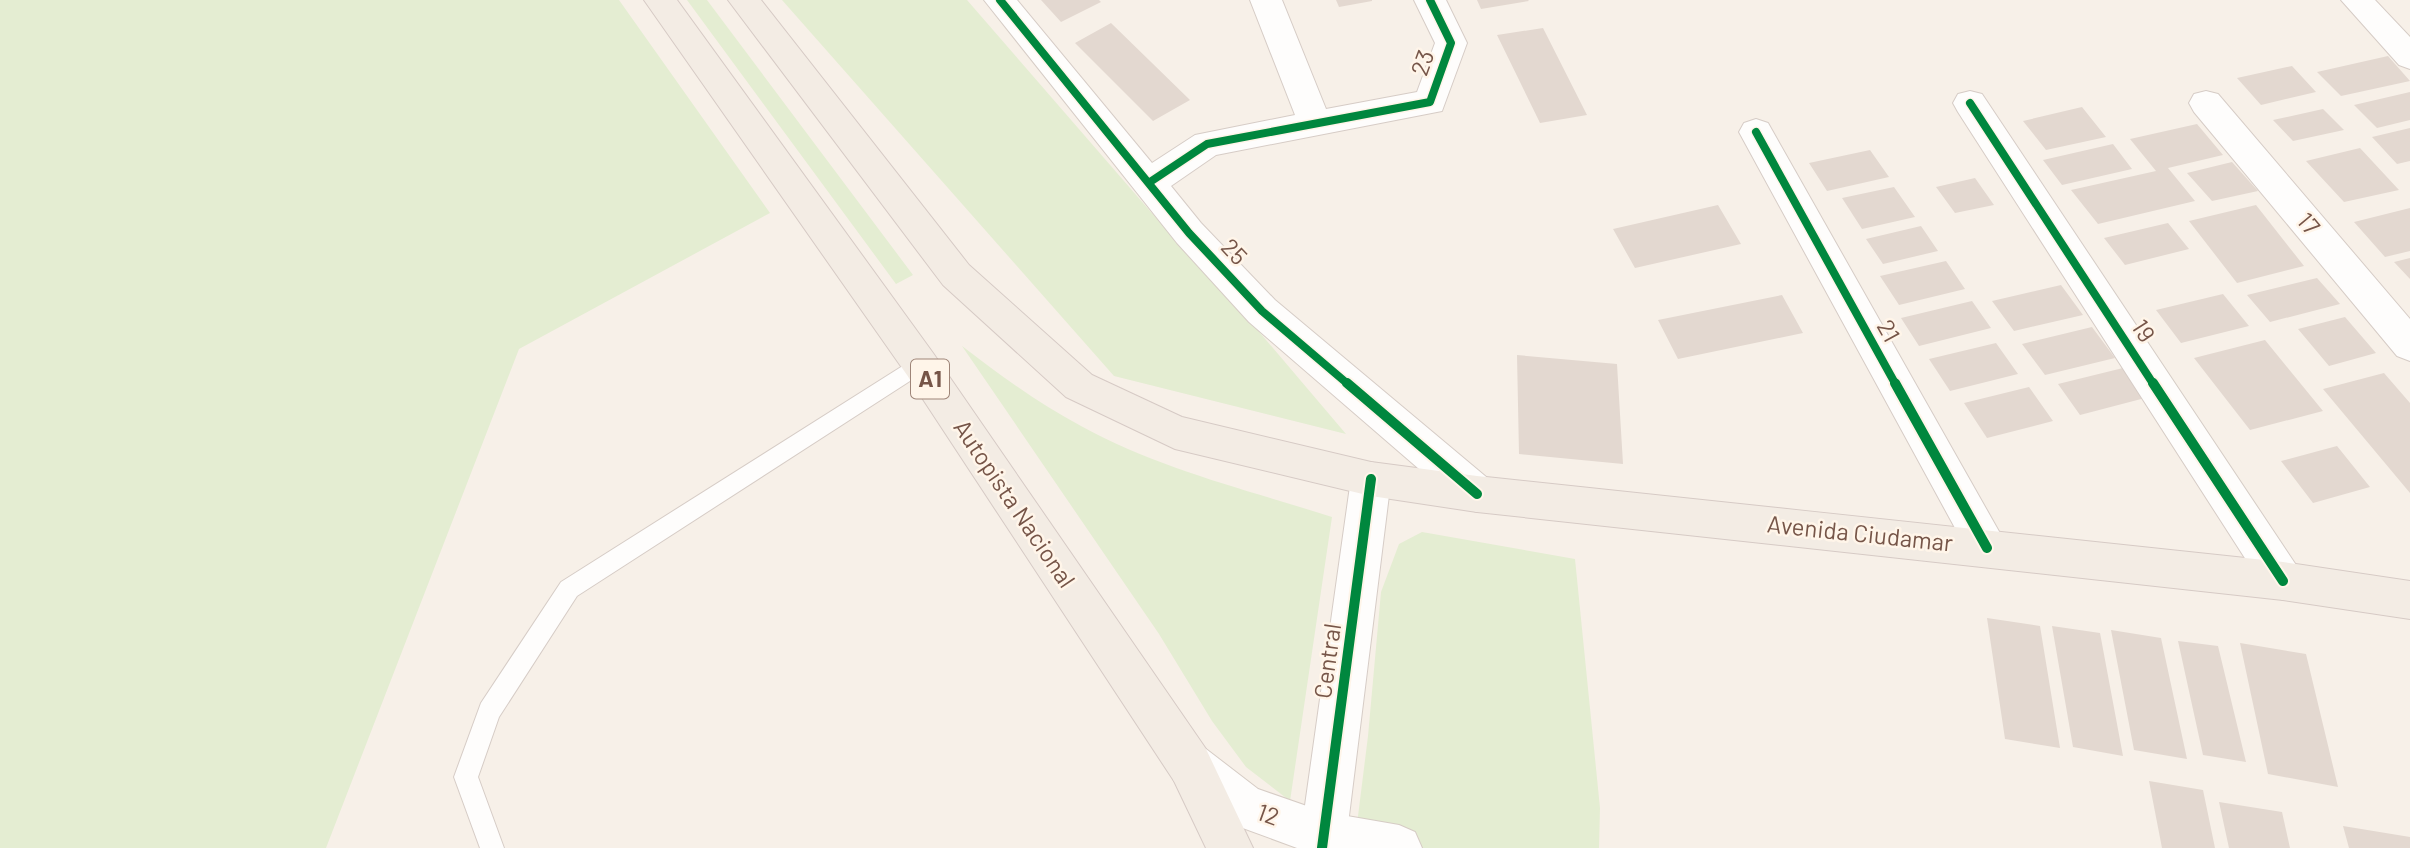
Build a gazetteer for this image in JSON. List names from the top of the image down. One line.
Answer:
{"streets":{"main road":["A1","Autopista Nacional","Avenida Ciudamar"],"street":["23","17","25","21","19","Central","12"]},"crossings":[["25","Avenida Ciudamar"],["21","Avenida Ciudamar"],["19","Avenida Ciudamar"],["Autopista Nacional","12"],["Central","12"]]}
